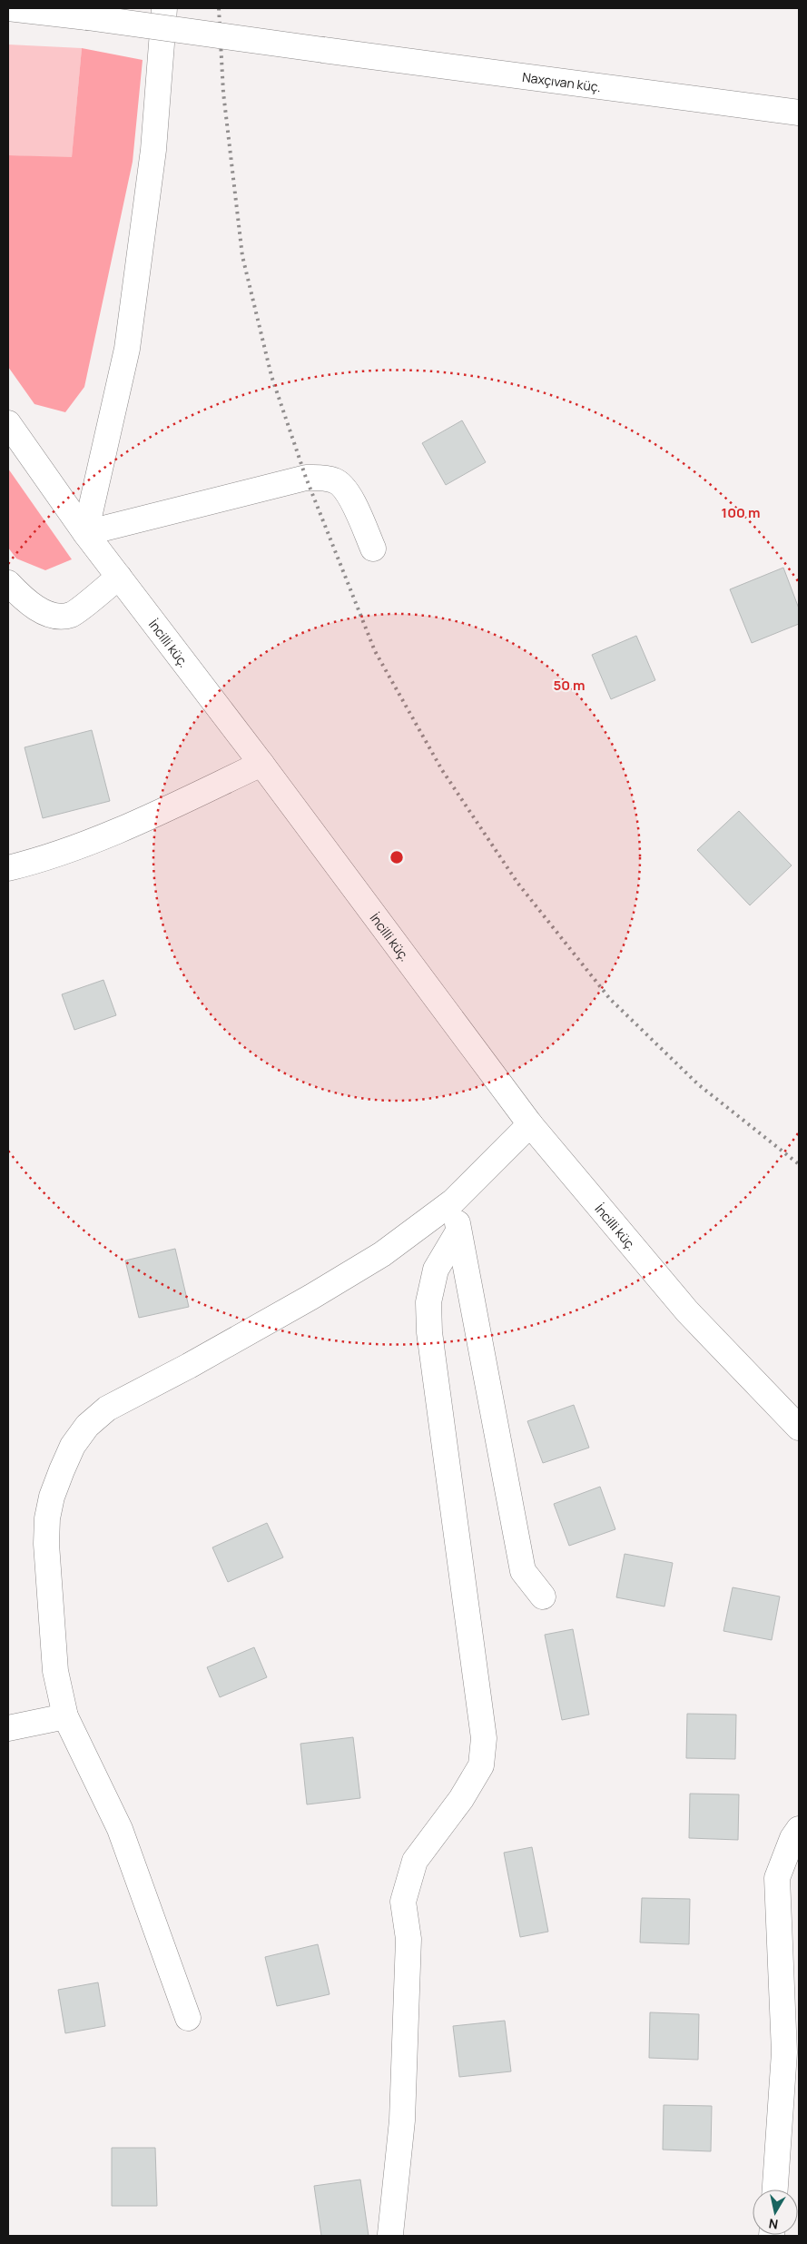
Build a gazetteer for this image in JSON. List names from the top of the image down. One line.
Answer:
{"streets":{"street":["Naxçıvan küç.","İncilli küç."]},"north":"bottom","rings":["100 m","50 m"]}
